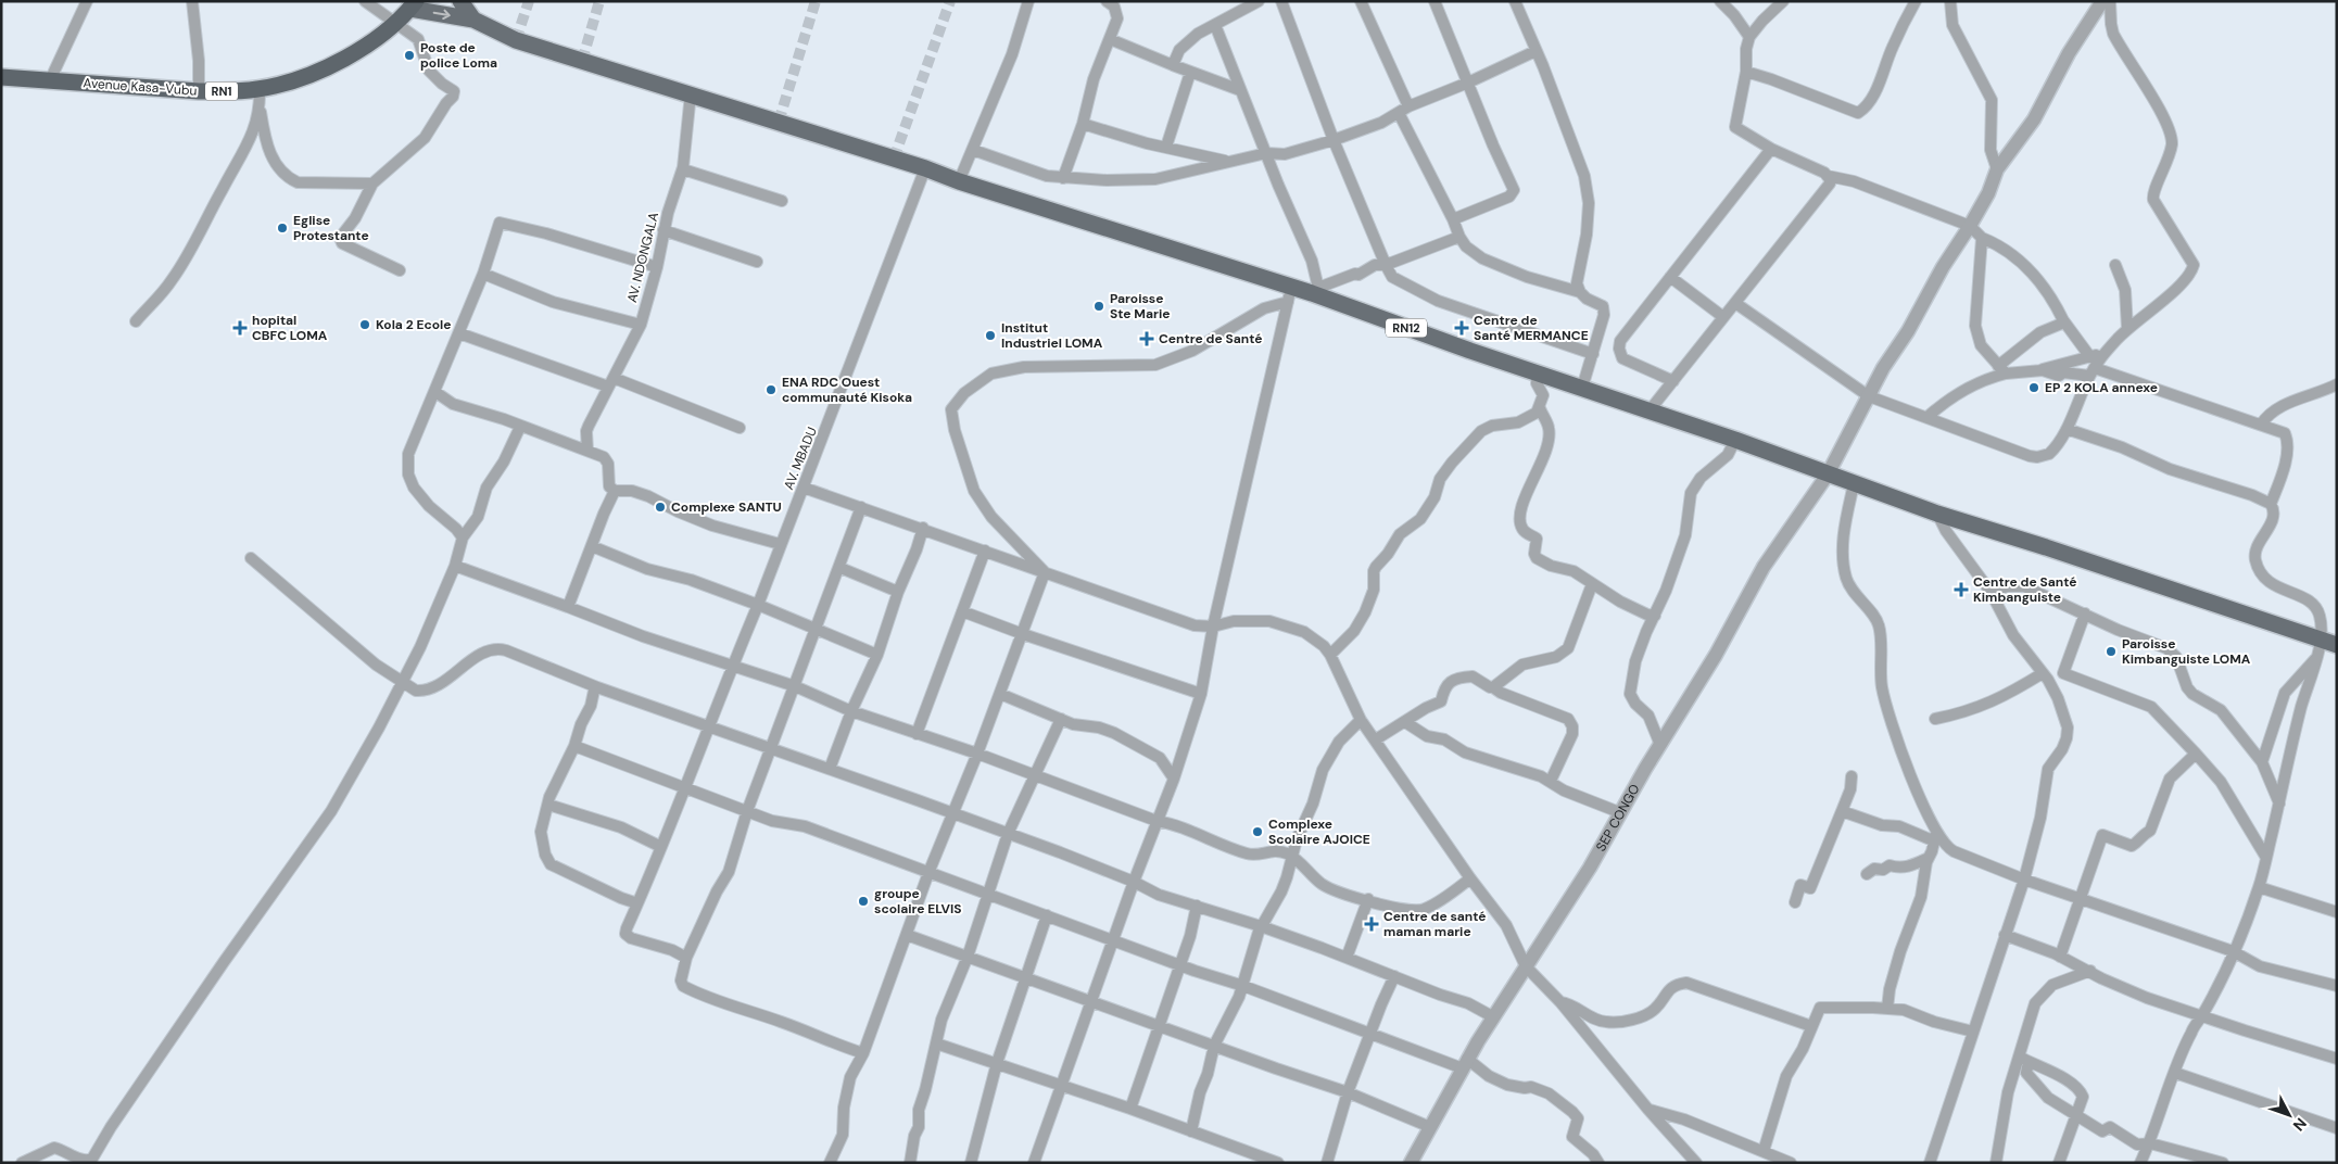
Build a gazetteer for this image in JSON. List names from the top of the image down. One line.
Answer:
{"streets":{"highway":["Avenue Kasa-Vubu","RN1"],"main road":["RN12"],"street":["AV. NDONGALA","AV. MBADU","SEP CONGO"]},"crossings":[["Avenue Kasa-Vubu","RN12"],["AV. NDONGALA","RN12"],["RN12","AV. MBADU"],["RN12","SEP CONGO"]],"places":{"other":["Poste de police Loma","Eglise Protestante","Paroisse Ste Marie","Kola 2 Ecole","Institut Industriel LOMA","EP 2 KOLA annexe","ENA RDC Ouest communauté Kisoka","Complexe SANTU","Paroisse Kimbanguiste LOMA","Complexe Scolaire AJOICE","groupe scolaire ELVIS"],"health":["hopital CBFC LOMA","Centre de Santé MERMANCE","Centre de Santé","Centre de Santé Kimbanguiste","Centre de santé maman marie"]},"north":"bottom right"}
